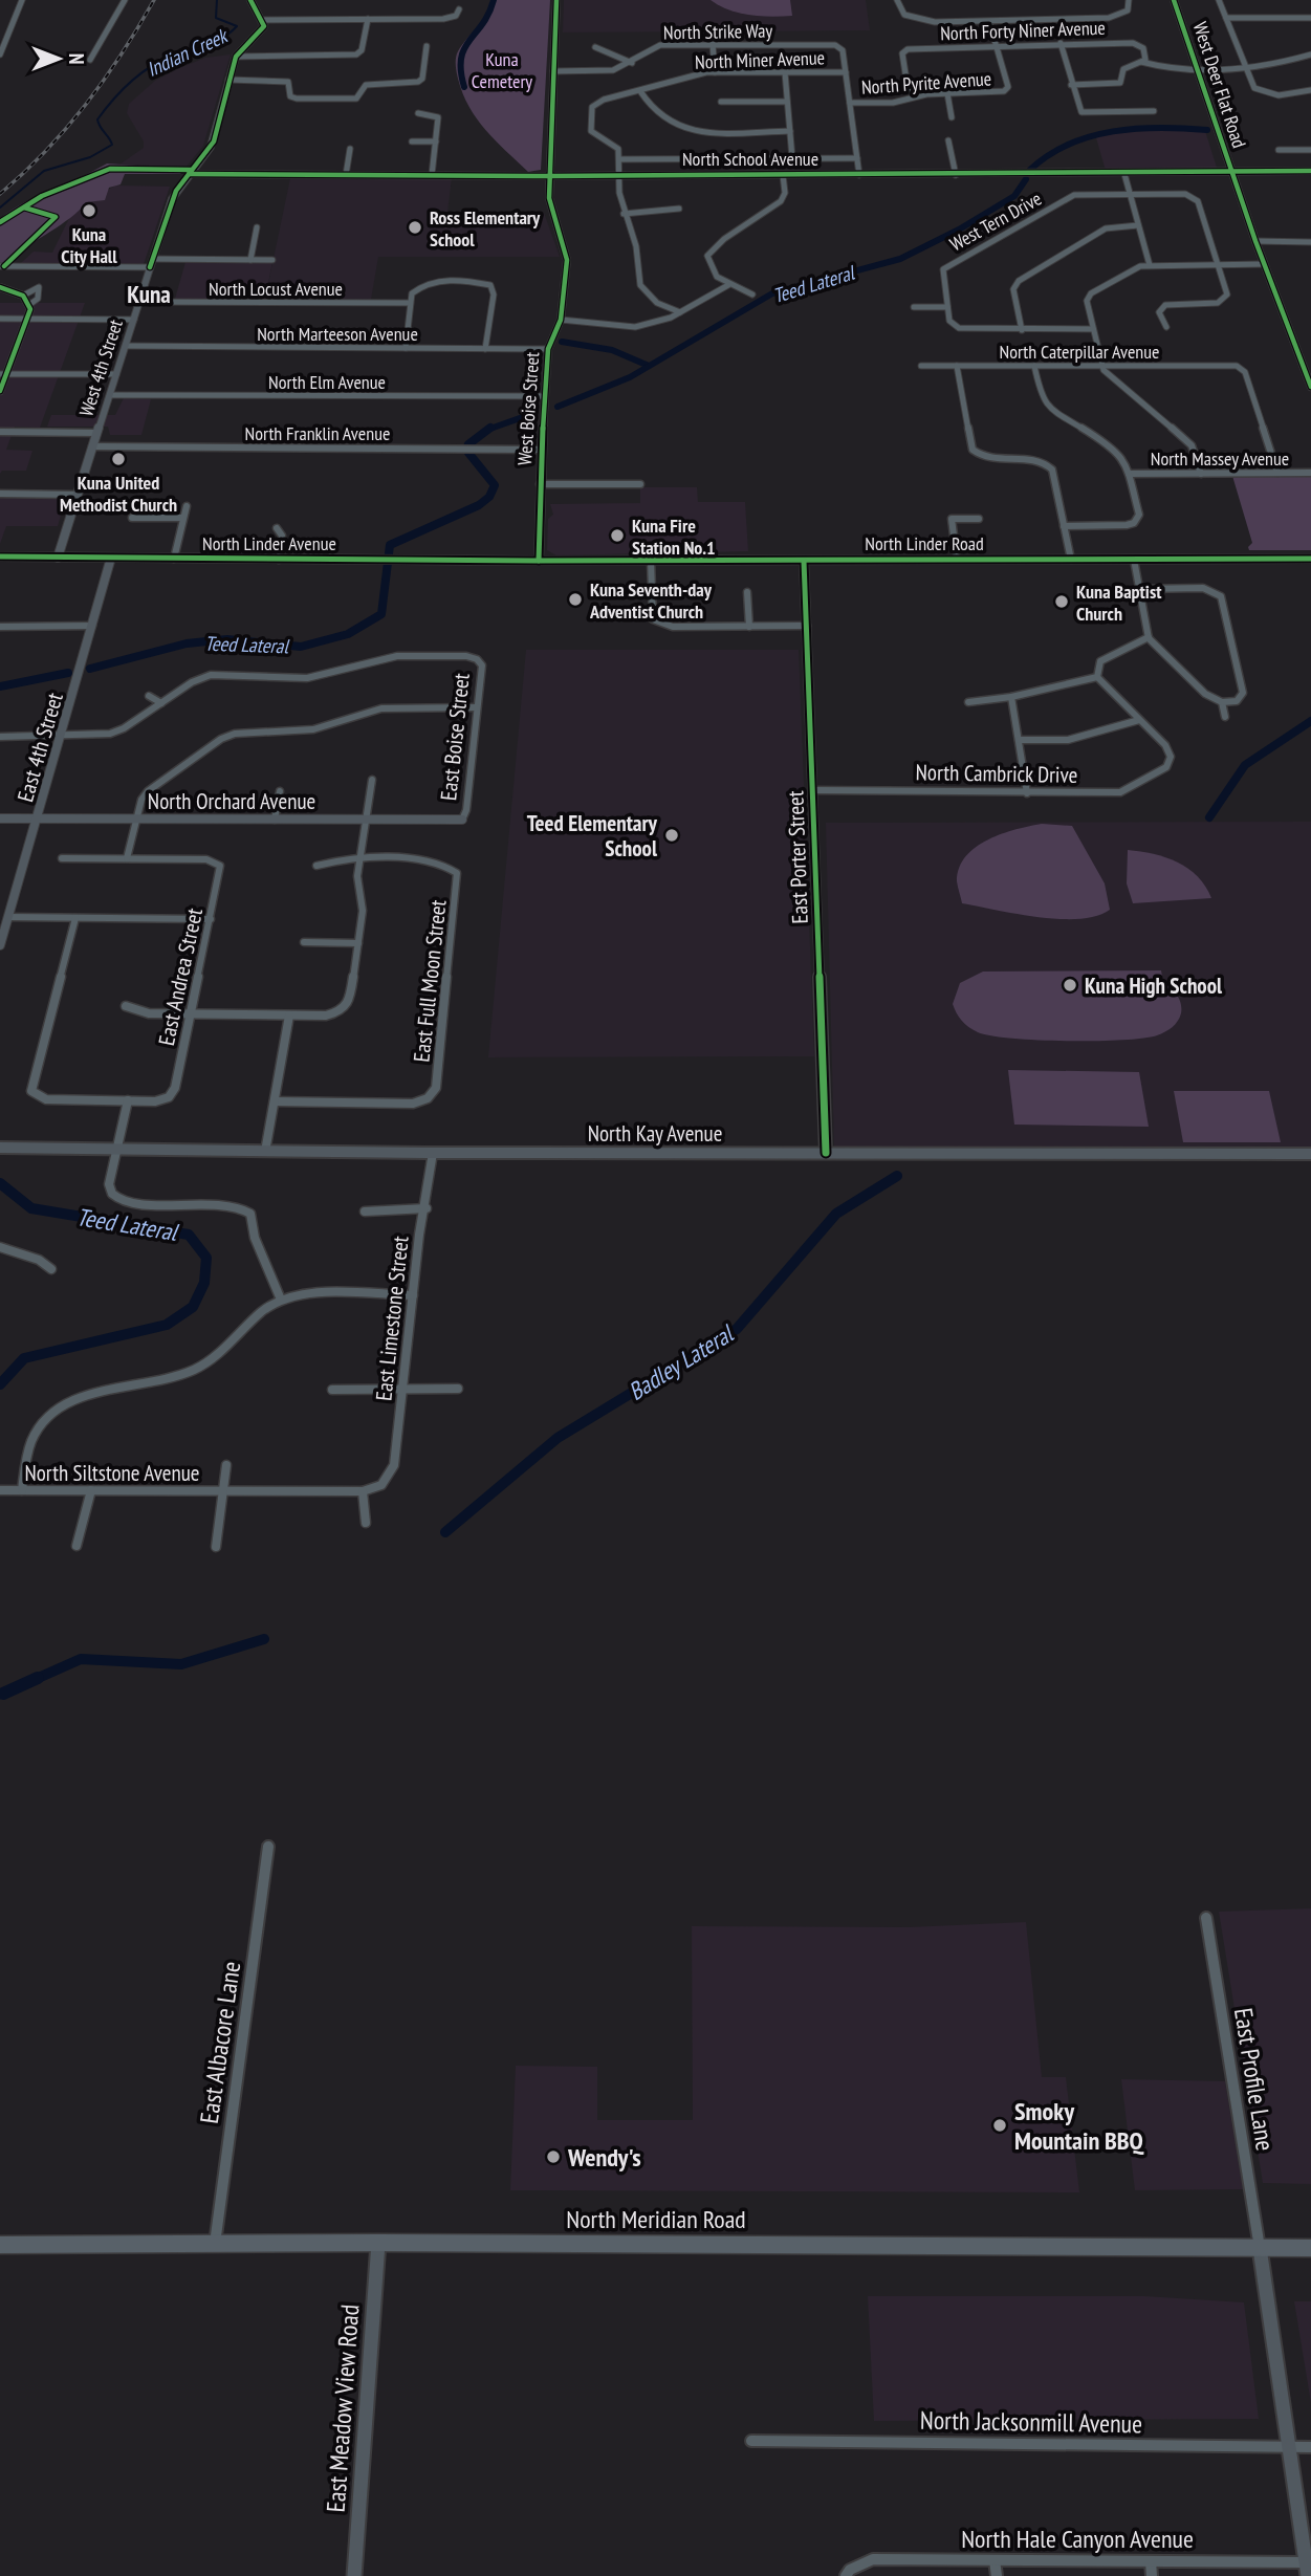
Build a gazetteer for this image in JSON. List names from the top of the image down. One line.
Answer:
{"streets":{"main road":["North Meridian Road"],"street":["North Forty Niner Avenue","North Strike Way","North Miner Avenue","North Pyrite Avenue","West Deer Flat Road","North School Avenue","West Tern Drive","North Locust Avenue","North Marteeson Avenue","North Caterpillar Avenue","West 4th Street","North Elm Avenue","West Boise Street","North Franklin Avenue","North Massey Avenue","North Linder Avenue","North Linder Road","East Boise Street","East 4th Street","North Cambrick Drive","North Orchard Avenue","East Porter Street","East Andrea Street","East Full Moon Street","North Kay Avenue","East Limestone Street","North Siltstone Avenue","East Albacore Lane","East Profile Lane","East Meadow View Road","North Jacksonmill Avenue","North Hale Canyon Avenue"]},"crossings":[["North Forty Niner Avenue","North Pyrite Avenue"],["North Strike Way","North Miner Avenue"],["North Strike Way","West Boise Street"],["West Deer Flat Road","North School Avenue"],["North School Avenue","West 4th Street"],["North School Avenue","West Boise Street"],["North Locust Avenue","West 4th Street"],["North Marteeson Avenue","West 4th Street"],["North Marteeson Avenue","West Boise Street"],["North Caterpillar Avenue","North Massey Avenue"],["West 4th Street","North Elm Avenue"],["West 4th Street","North Franklin Avenue"],["West 4th Street","North Linder Avenue"],["North Elm Avenue","West Boise Street"],["West Boise Street","North Franklin Avenue"],["West Boise Street","North Linder Avenue"],["West Boise Street","North Linder Road"],["North Linder Avenue","North Linder Road"],["North Linder Avenue","East 4th Street"],["North Linder Road","East Porter Street"],["East Boise Street","North Orchard Avenue"],["East 4th Street","North Orchard Avenue"],["North Cambrick Drive","East Porter Street"],["East Porter Street","North Kay Avenue"],["North Kay Avenue","East Limestone Street"],["East Limestone Street","North Siltstone Avenue"],["East Albacore Lane","North Meridian Road"],["East Profile Lane","North Meridian Road"],["North Meridian Road","East Meadow View Road"]],"districts":["Kuna"],"water":["Indian Creek","Teed Lateral","Badley Lateral"],"parks":["Kuna Cemetery"],"places":["Kuna City Hall","Ross Elementary School","Kuna United Methodist Church","Kuna Fire Station No.1","Kuna Seventh-day Adventist Church","Kuna Baptist Church","Teed Elementary School","Kuna High School","Smoky Mountain BBQ","Wendy's"],"north":"right"}
